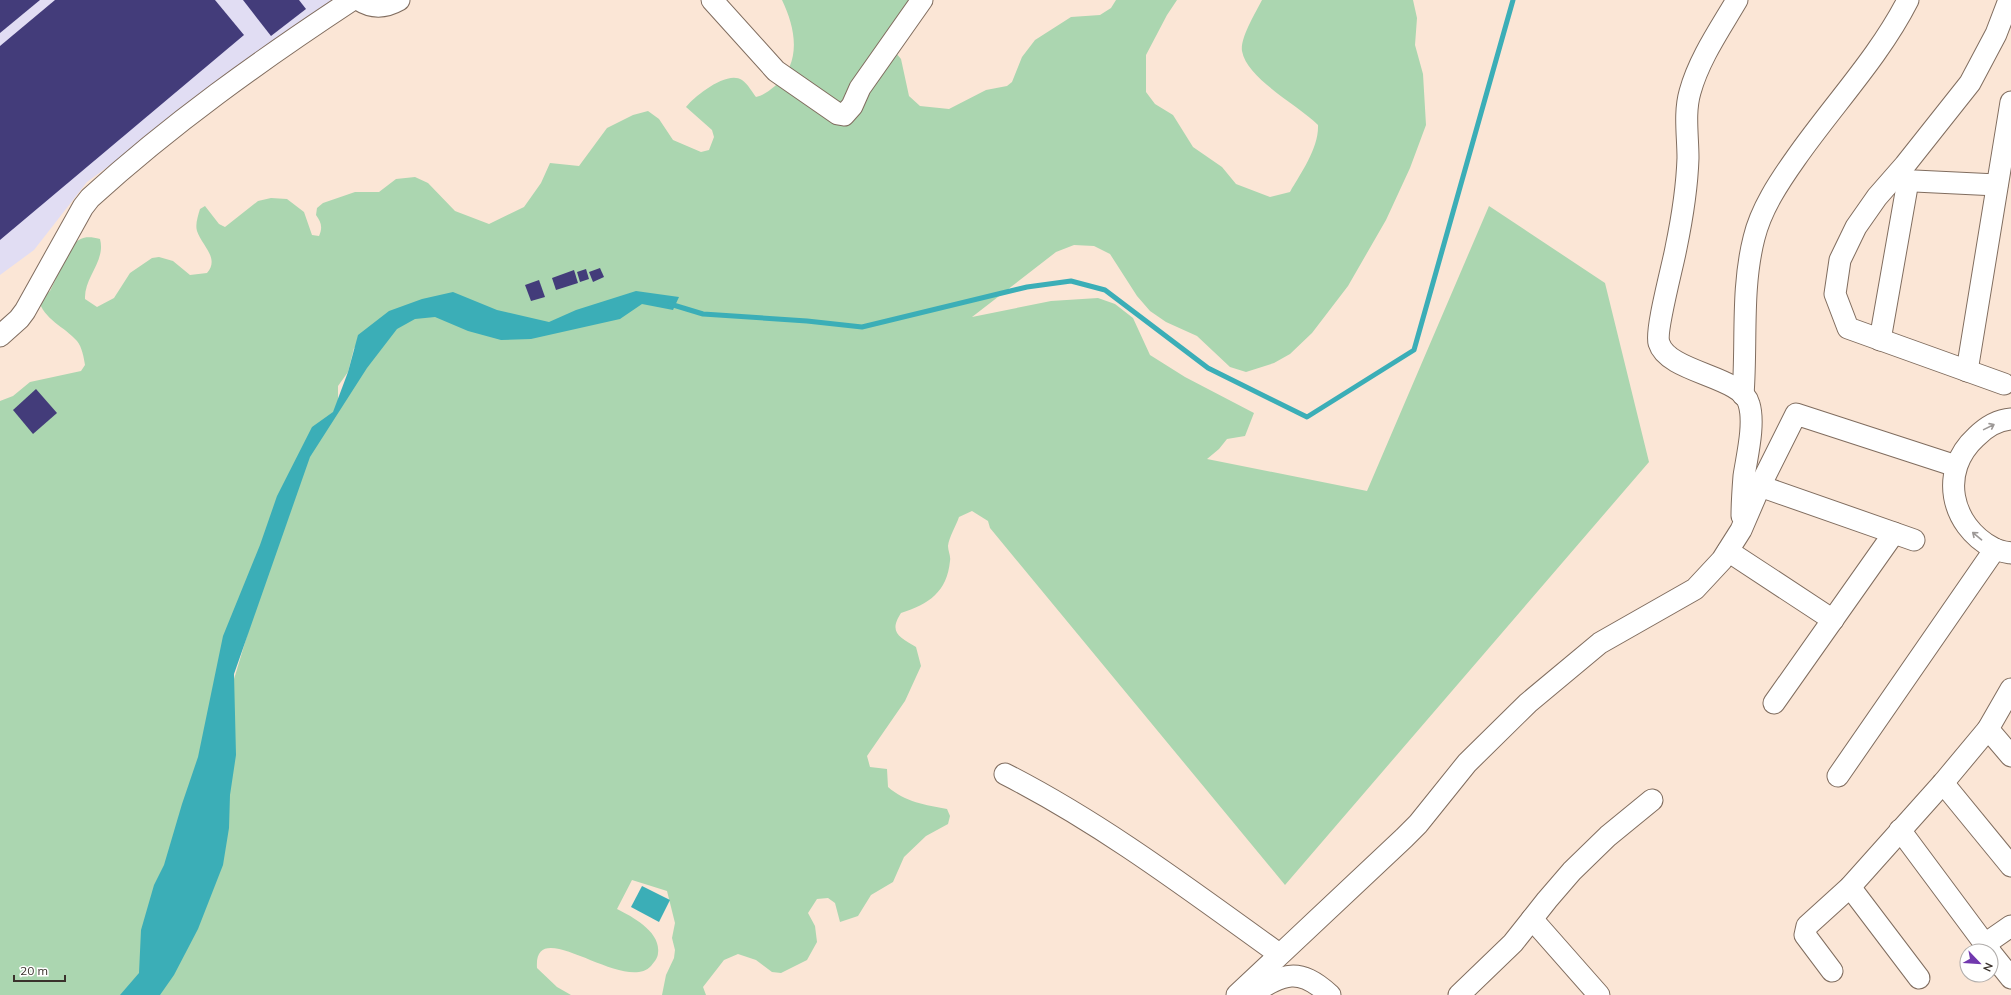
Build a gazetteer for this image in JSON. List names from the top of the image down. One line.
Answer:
{"scale_bar":"20 m","north":"bottom right"}
